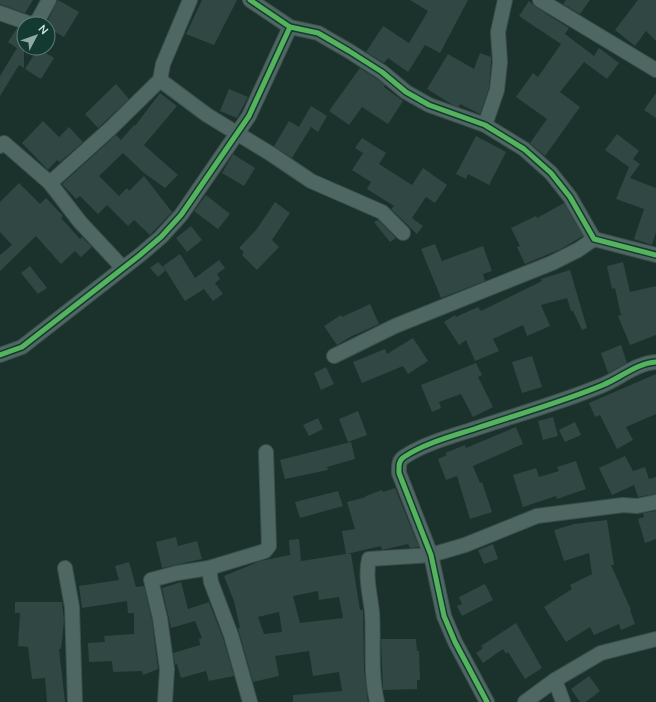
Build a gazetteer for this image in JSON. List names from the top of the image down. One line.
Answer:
{"north":"top right"}
